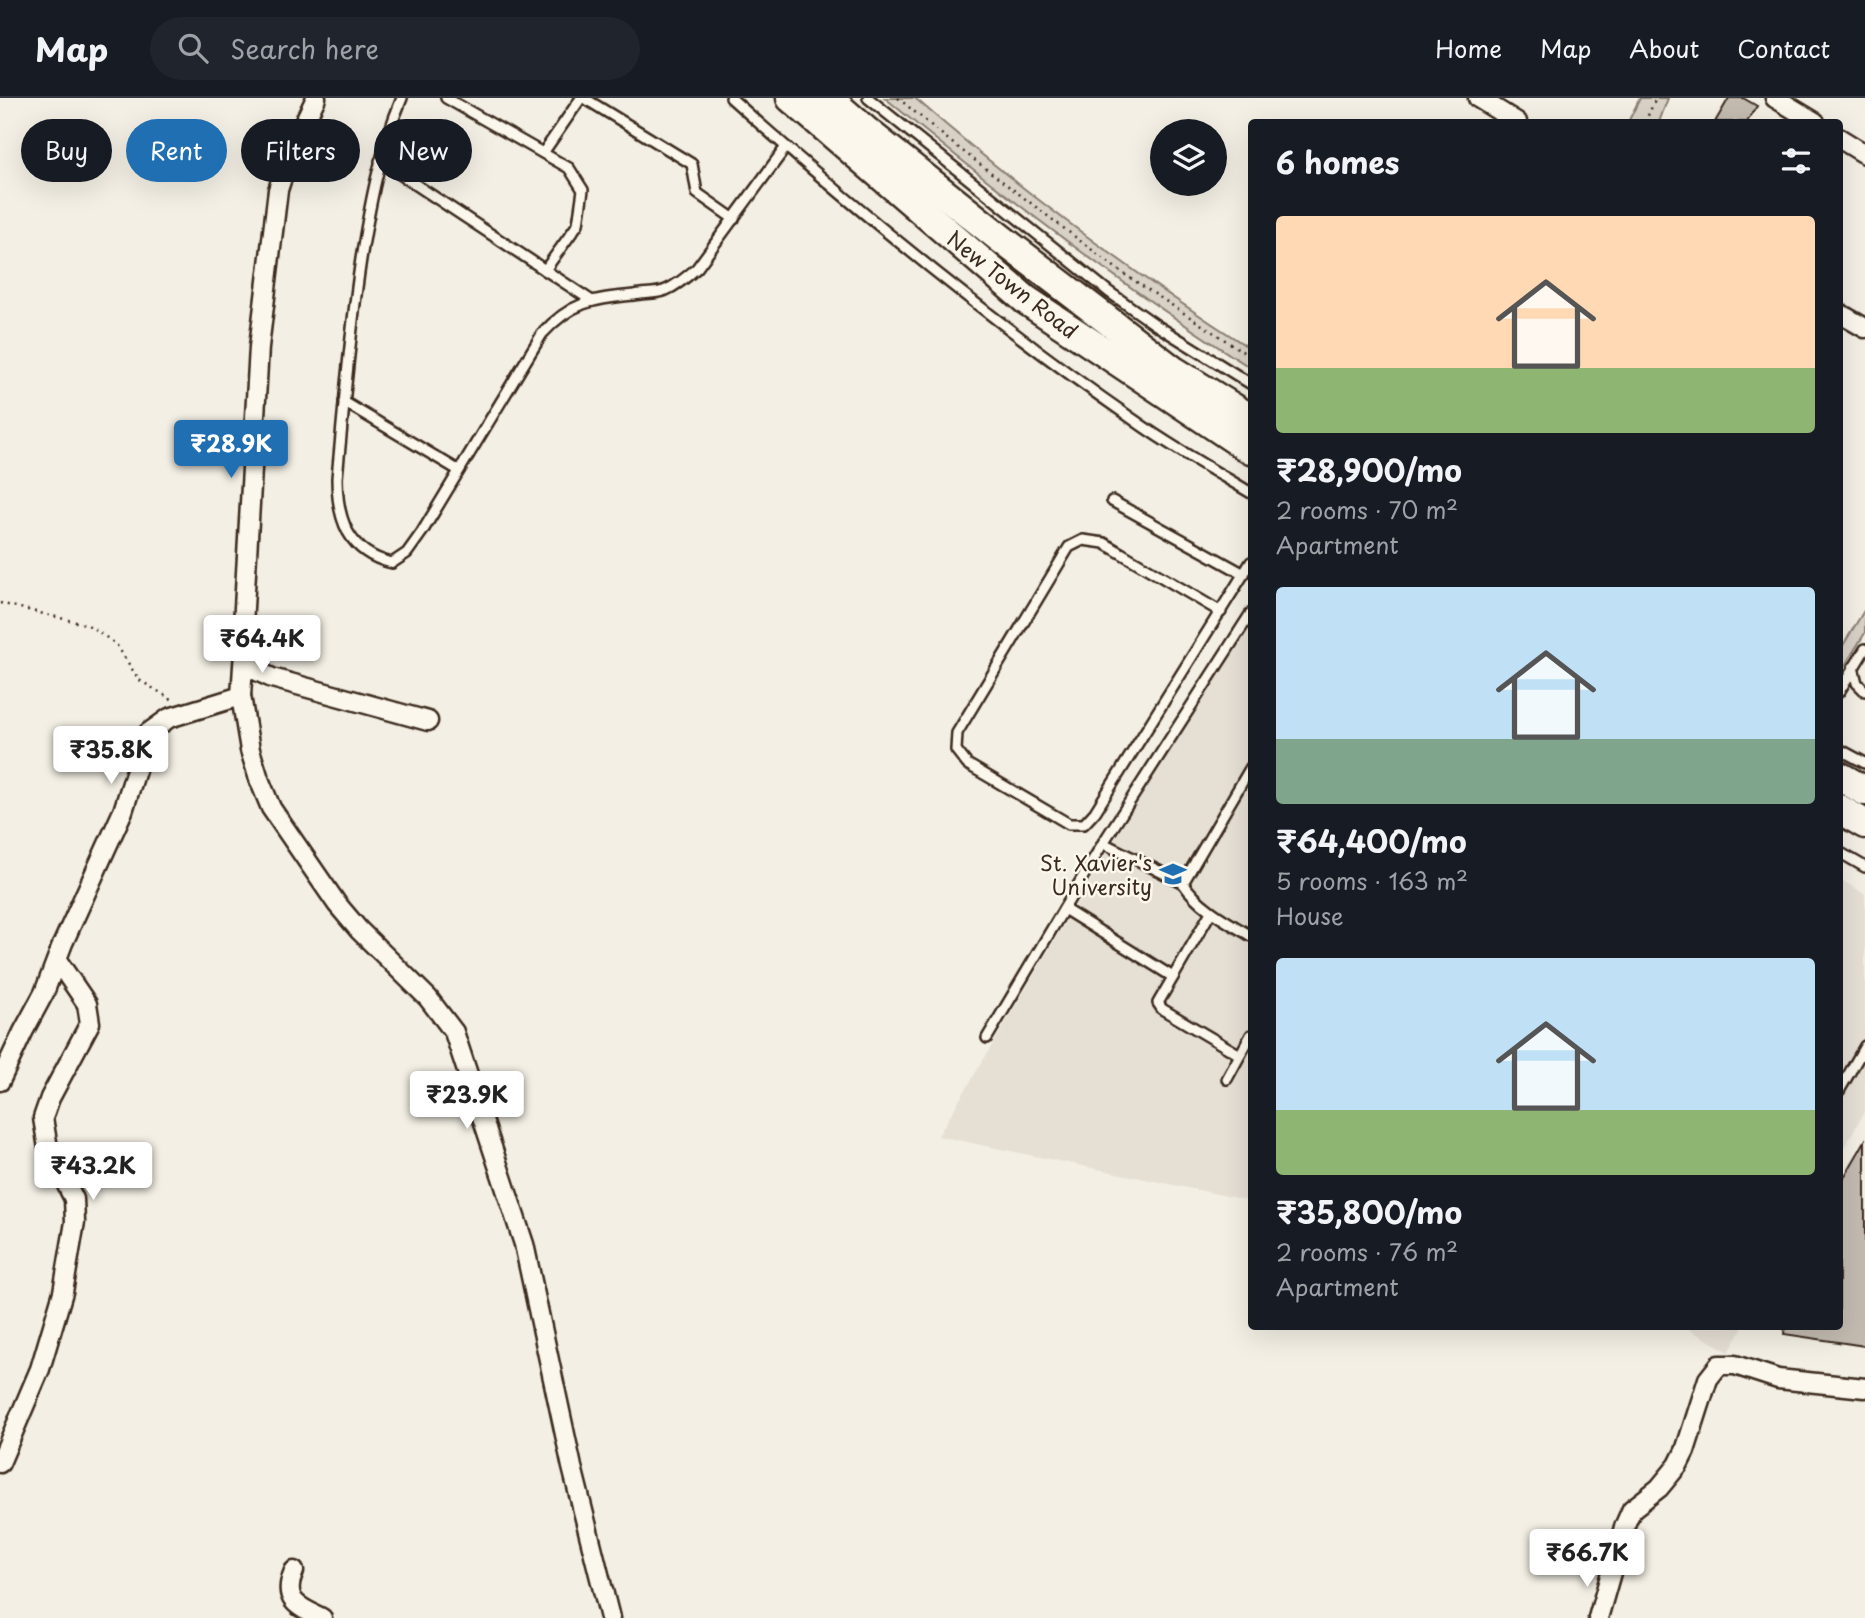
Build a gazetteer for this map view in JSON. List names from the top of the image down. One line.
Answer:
{"streets":{"main road":["New Town Road"]},"places":{"school or university":["St. Xavier's University"]},"page":{"header":"Map","search":"Search here","nav":["Home","Map","About","Contact"],"chip":["Buy","Rent","Filters","New"],"heading":"6 homes","list":[{"name":"₹28,900/mo","note":"2 rooms · 70 m² · Apartment"},{"name":"₹64,400/mo","note":"5 rooms · 163 m² · House"},{"name":"₹35,800/mo","note":"2 rooms · 76 m² · Apartment"}],"price":["₹28.9K","₹64.4K","₹35.8K","₹23.9K","₹43.2K","₹66.7K"]}}
